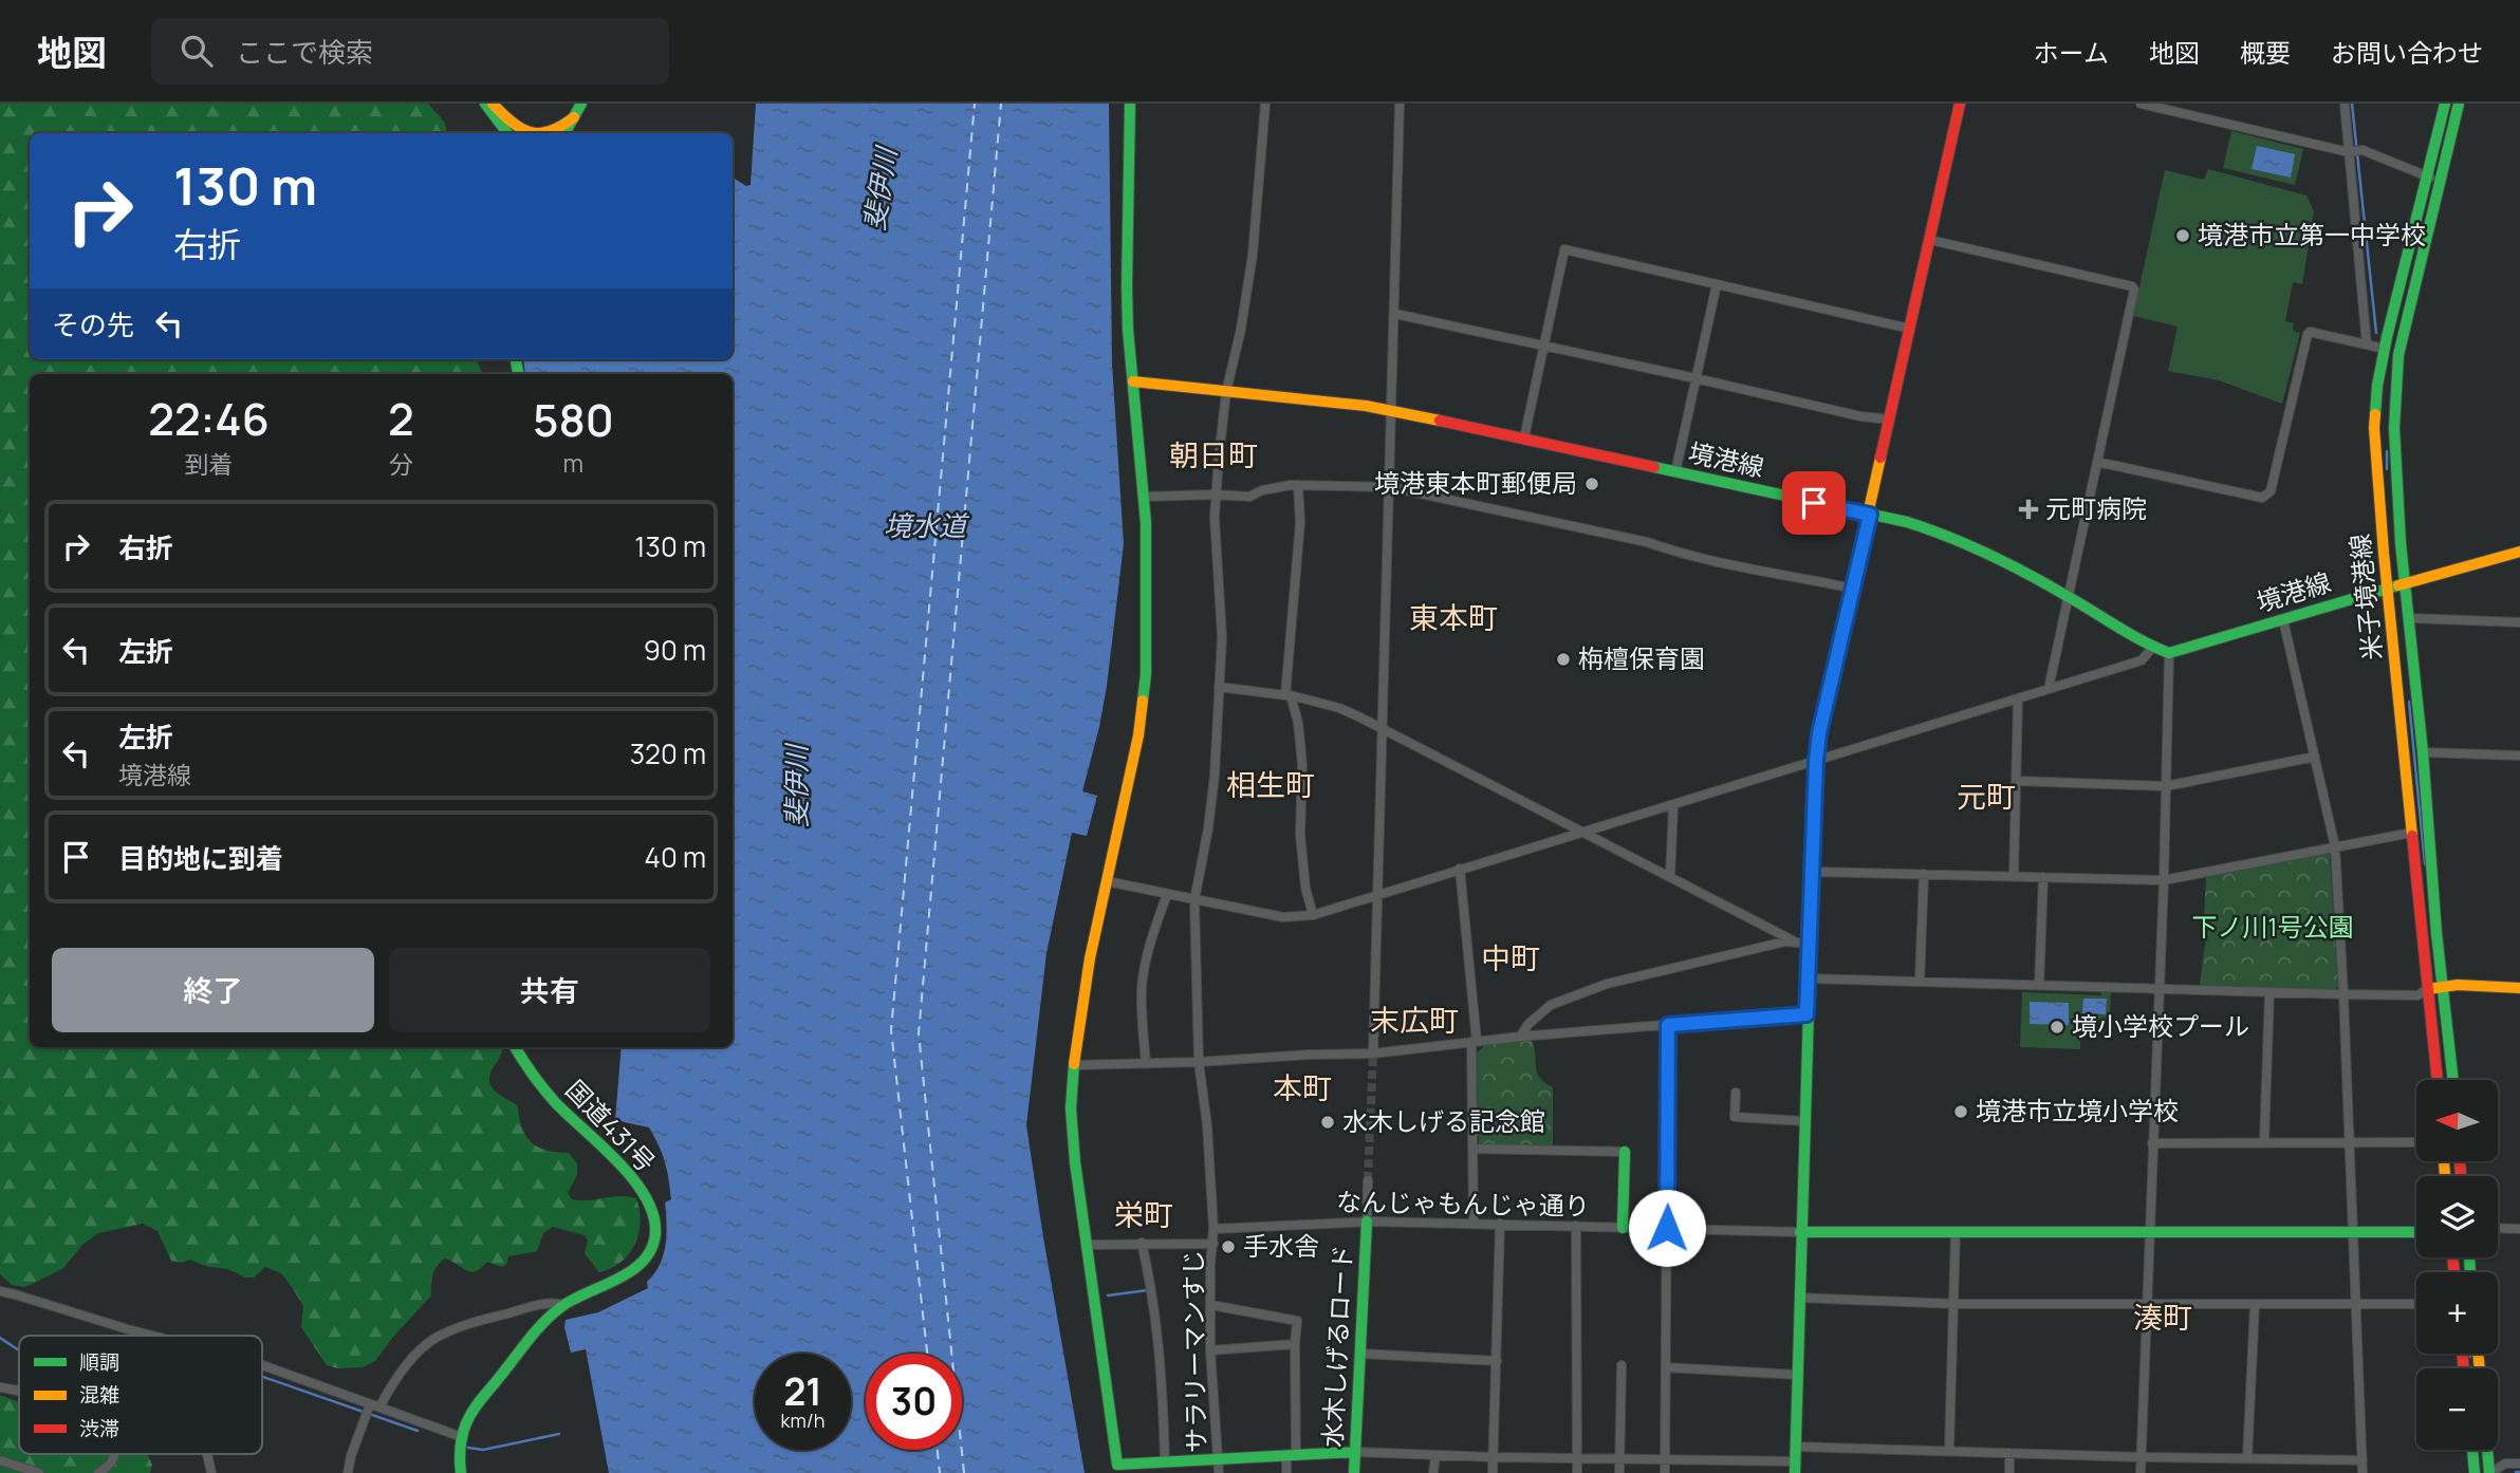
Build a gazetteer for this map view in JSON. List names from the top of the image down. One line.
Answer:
{"streets":{"main road":["境港線","米子境港線","国道431号","水木しげるロード"],"street":["なんじゃもんじゃ通り","サラリーマンすじ"]},"crossings":[["境港線","米子境港線"],["境港線","サラリーマンすじ"],["なんじゃもんじゃ通り","水木しげるロード"],["なんじゃもんじゃ通り","サラリーマンすじ"]],"districts":["朝日町","東本町","相生町","元町","中町","末広町","本町","栄町","湊町"],"water":["斐伊川","境水道"],"parks":["下ノ川1号公園"],"places":{"other":["境港市立第一中学校","境港東本町郵便局","栴檀保育園","境小学校プール","境港市立境小学校","水木しげる記念館","手水舎"],"health":["元町病院"]},"legend":["順調","混雑","渋滞"],"north":"left","page":{"header":"地図","search":"ここで検索","nav":["ホーム","地図","概要","お問い合わせ"],"turn":["130 m","右折"],"then":"その先","eta":["22:46","到着","2","分","580","m"],"list":[{"name":"右折","value":"130 m"},{"name":"左折","value":"90 m"},{"name":"左折","note":"境港線","value":"320 m"},{"name":"目的地に到着","value":"40 m"}],"buttons":["終了","共有"],"map_buttons":["+","−"],"speed":"21 km/h","limit":"30"}}
